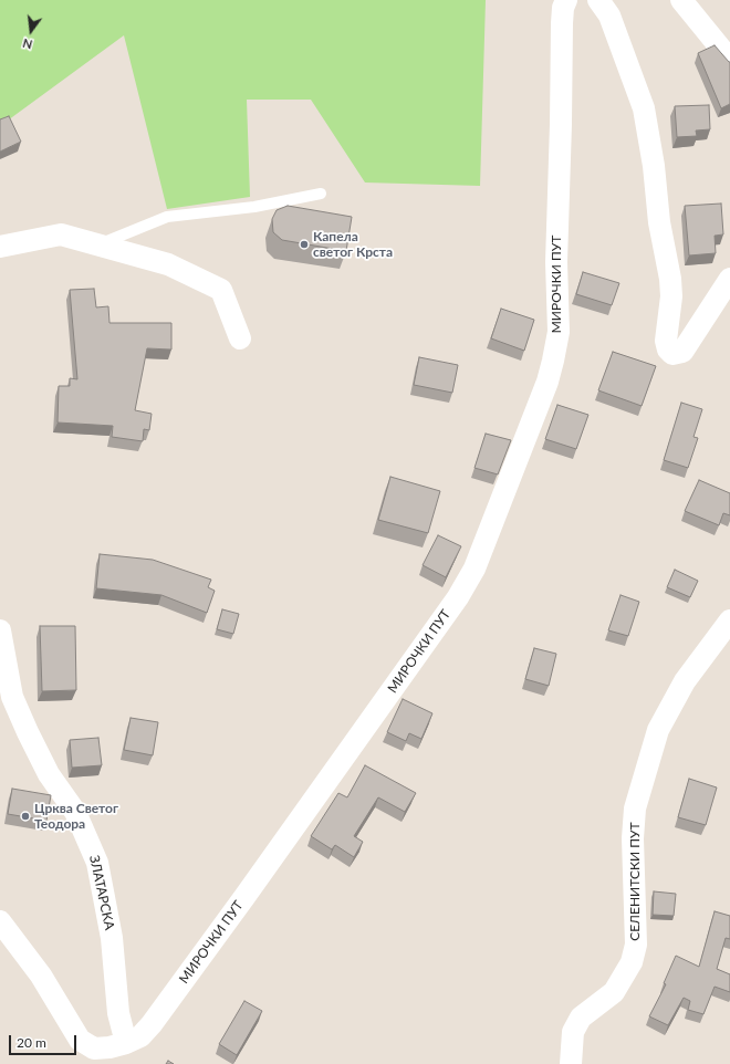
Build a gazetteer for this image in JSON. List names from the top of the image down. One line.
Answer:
{"streets":{"street":["МИРОЧКИ ПУТ","СЕЛЕНИТСКИ ПУТ","ЗЛАТАРСКА"]},"crossings":[["МИРОЧКИ ПУТ","ЗЛАТАРСКА"]],"places":["Капела светог Крста","Црква Светог Теодора"],"scale_bar":"20 m","north":"bottom"}
